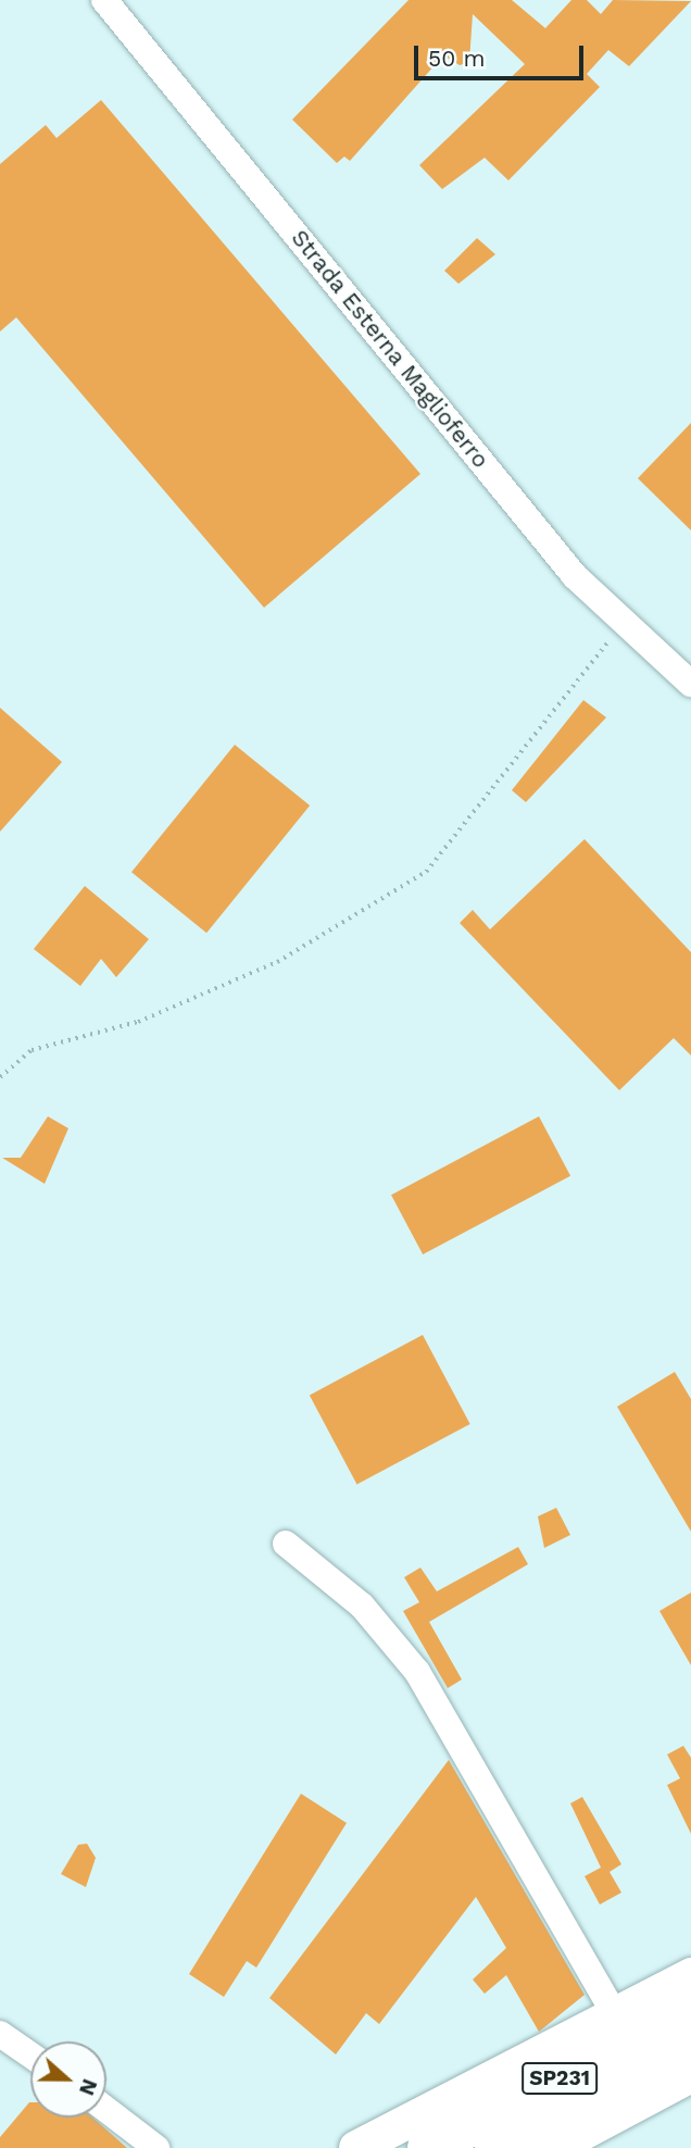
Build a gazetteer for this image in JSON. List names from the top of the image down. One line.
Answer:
{"streets":{"highway":["SP231"],"street":["Strada Esterna Maglioferro"]},"scale_bar":"50 m","north":"right"}
